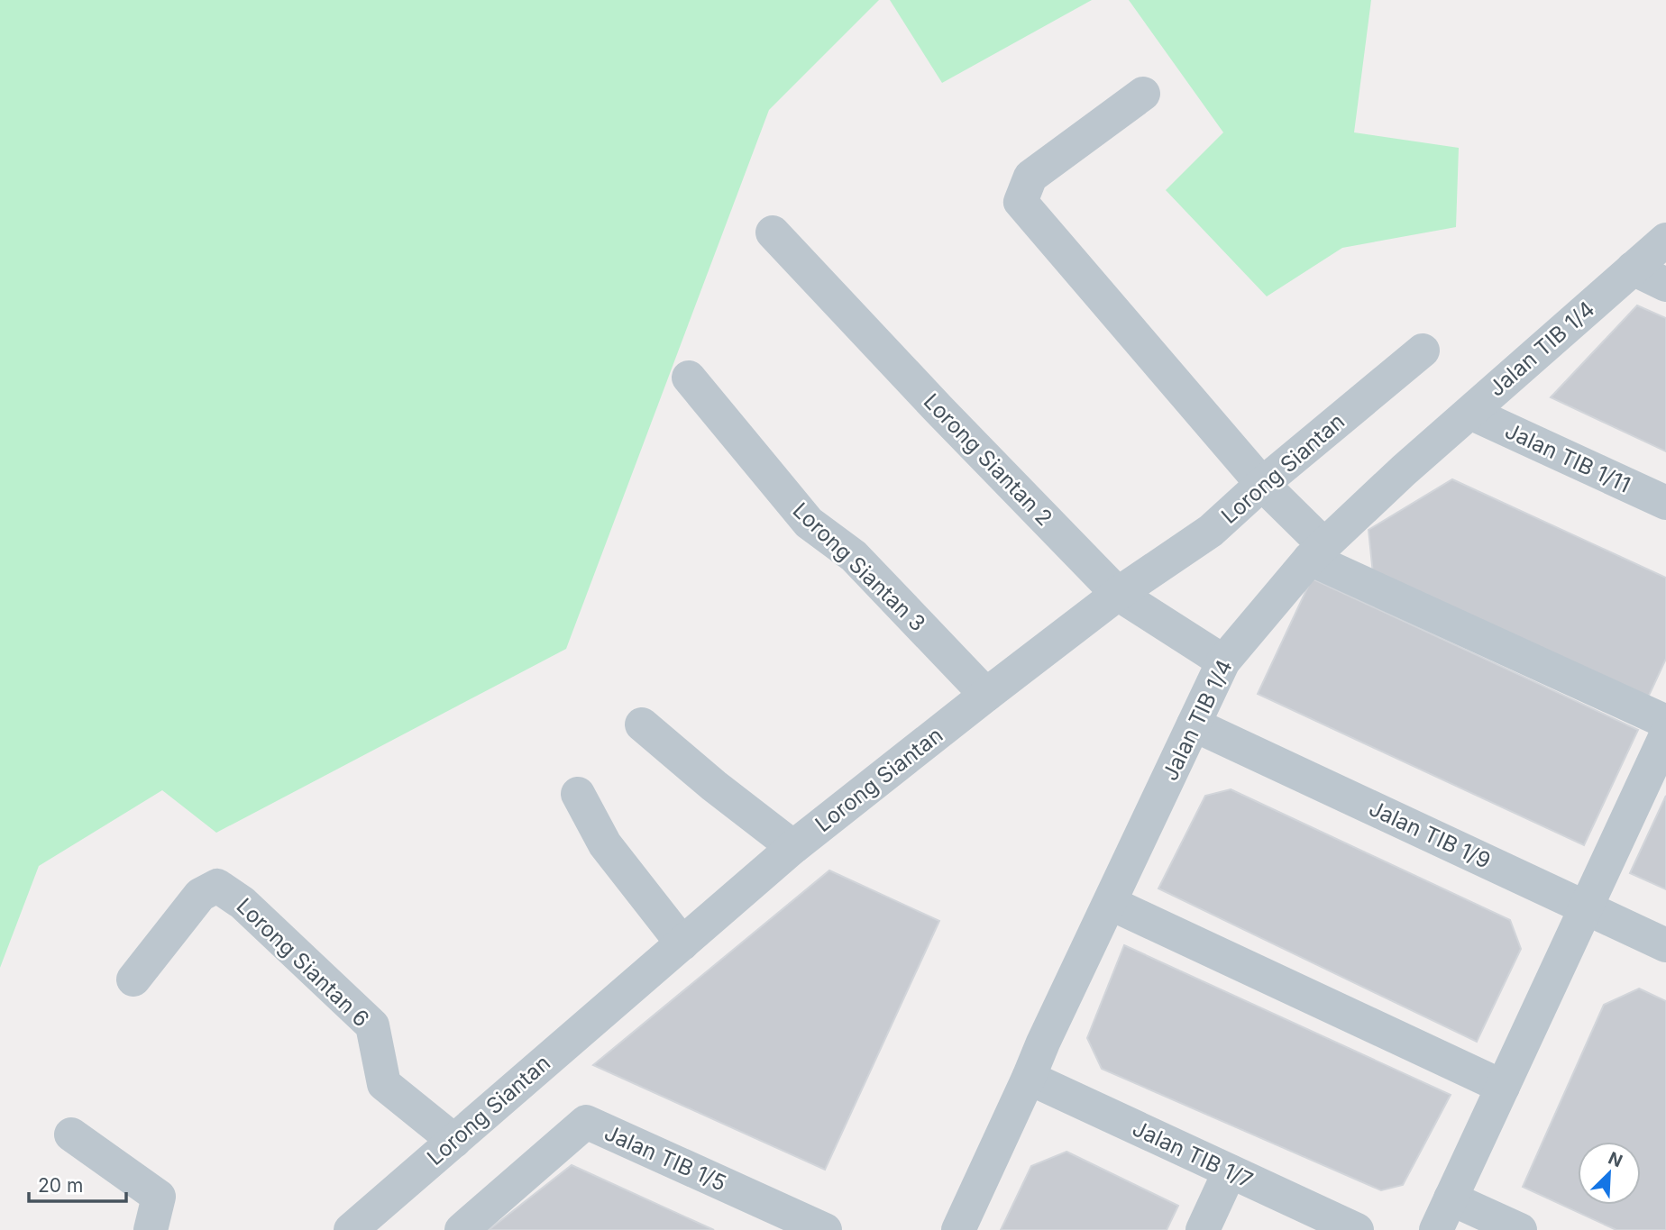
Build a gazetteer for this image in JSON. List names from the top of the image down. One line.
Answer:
{"streets":{"street":["Jalan TIB 1/4","Jalan TIB 1/11","Lorong Siantan 2","Lorong Siantan","Lorong Siantan 3","Jalan TIB 1/9","Lorong Siantan 6","Jalan TIB 1/7","Jalan TIB 1/5"]},"crossings":[["Jalan TIB 1/4","Jalan TIB 1/11"],["Jalan TIB 1/4","Lorong Siantan 2"],["Jalan TIB 1/4","Jalan TIB 1/9"],["Jalan TIB 1/4","Jalan TIB 1/7"],["Lorong Siantan 2","Lorong Siantan"],["Lorong Siantan","Lorong Siantan 3"],["Lorong Siantan","Lorong Siantan 6"]],"scale_bar":"20 m","north":"top right"}
